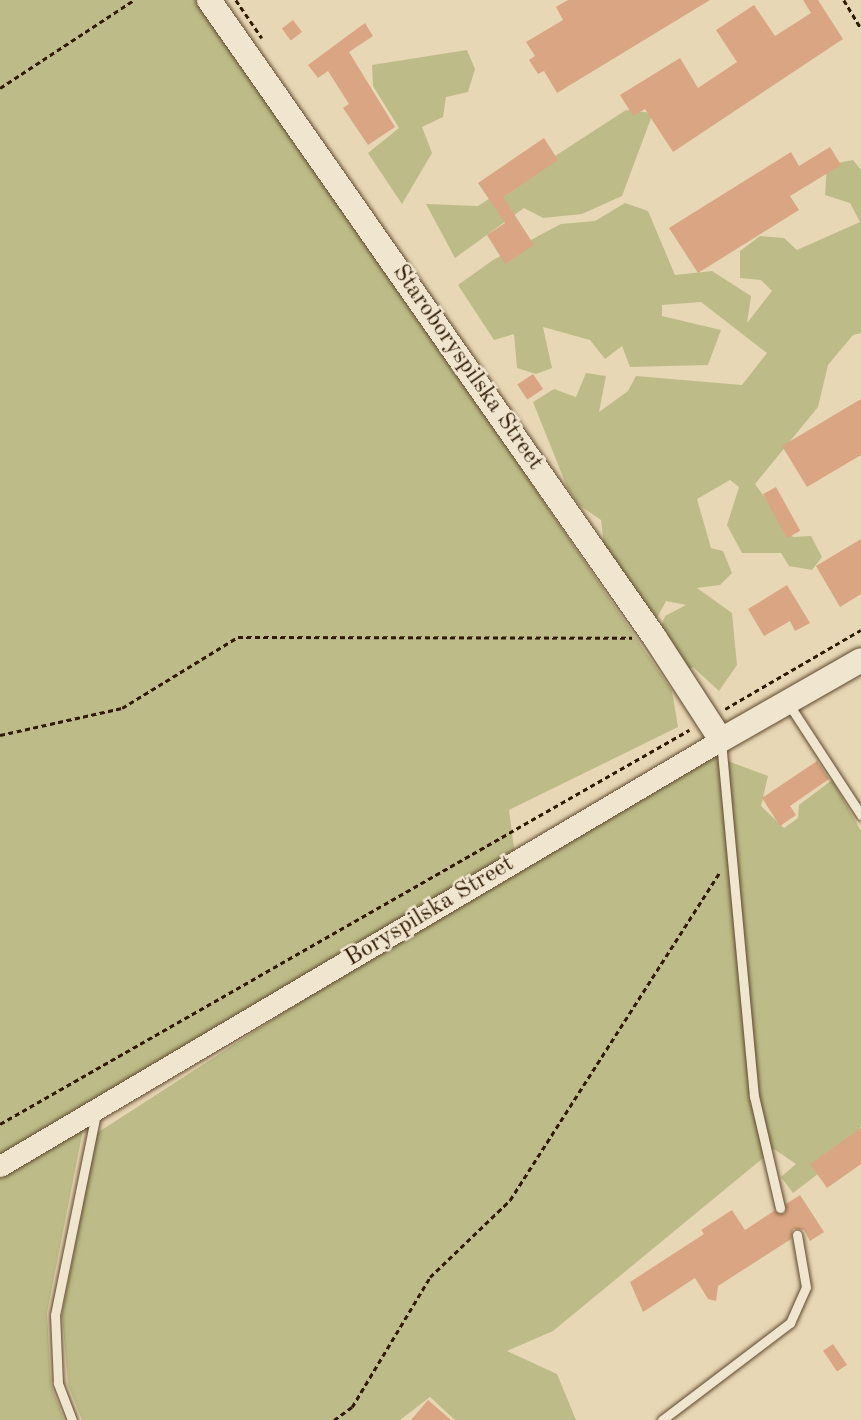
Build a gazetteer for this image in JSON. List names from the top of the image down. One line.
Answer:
{"streets":{"main road":["Staroboryspilska Street","Boryspilska Street"]},"crossings":[["Staroboryspilska Street","Boryspilska Street"]]}
